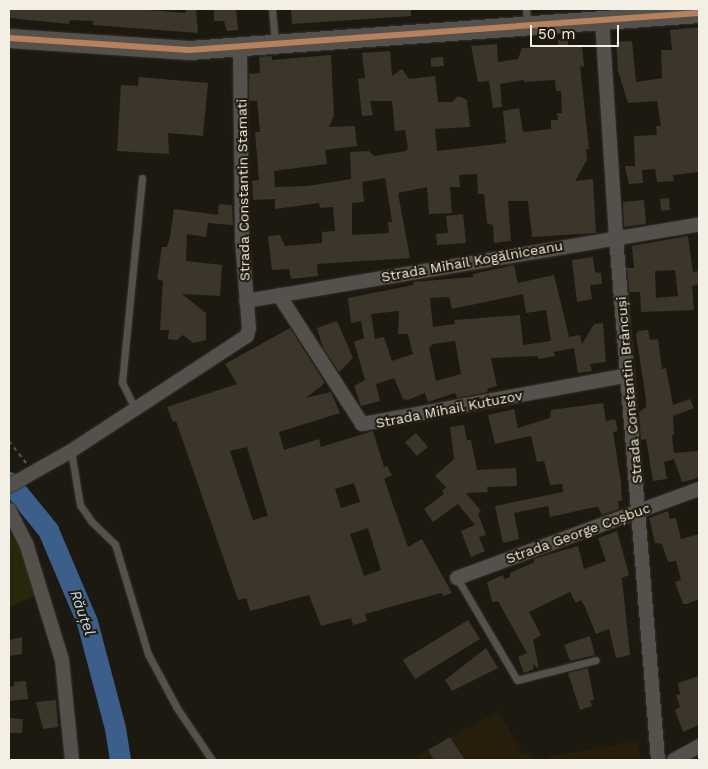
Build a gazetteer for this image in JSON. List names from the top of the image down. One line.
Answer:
{"streets":{"street":["Strada Constantin Stamati","Strada Mihail Kogălniceanu","Strada Constantin Brâncuși","Strada Mihail Kutuzov","Strada George Coșbuc"]},"crossings":[["Strada Constantin Stamati","Strada Mihail Kogălniceanu"],["Strada Mihail Kogălniceanu","Strada Constantin Brâncuși"],["Strada Mihail Kogălniceanu","Strada Mihail Kutuzov"],["Strada Constantin Brâncuși","Strada Mihail Kutuzov"],["Strada Constantin Brâncuși","Strada George Coșbuc"]],"water":["Răuțel"],"scale_bar":"50 m"}
